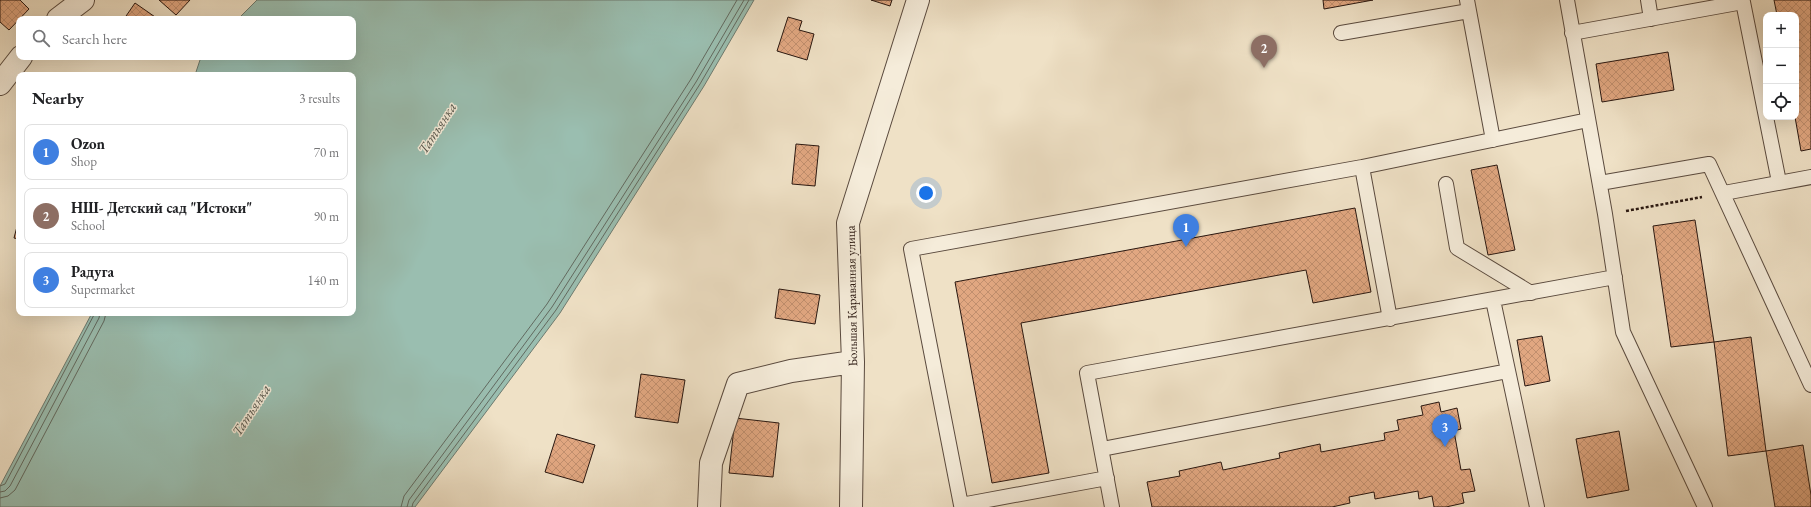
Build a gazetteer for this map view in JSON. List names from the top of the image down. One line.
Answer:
{"streets":{"street":["Большая Караванная улица"]},"water":["Татьянка"],"page":{"map_buttons":["+","−"],"search":"Search here","pins":["2","1","3"],"heading":["Nearby","3 results"],"list":[{"mark":"1","name":"Ozon","note":"Shop","value":"70 m"},{"mark":"2","name":"НШ- Детский сад \"Истоки\"","note":"School","value":"90 m"},{"mark":"3","name":"Радуга","note":"Supermarket","value":"140 m"}]}}
